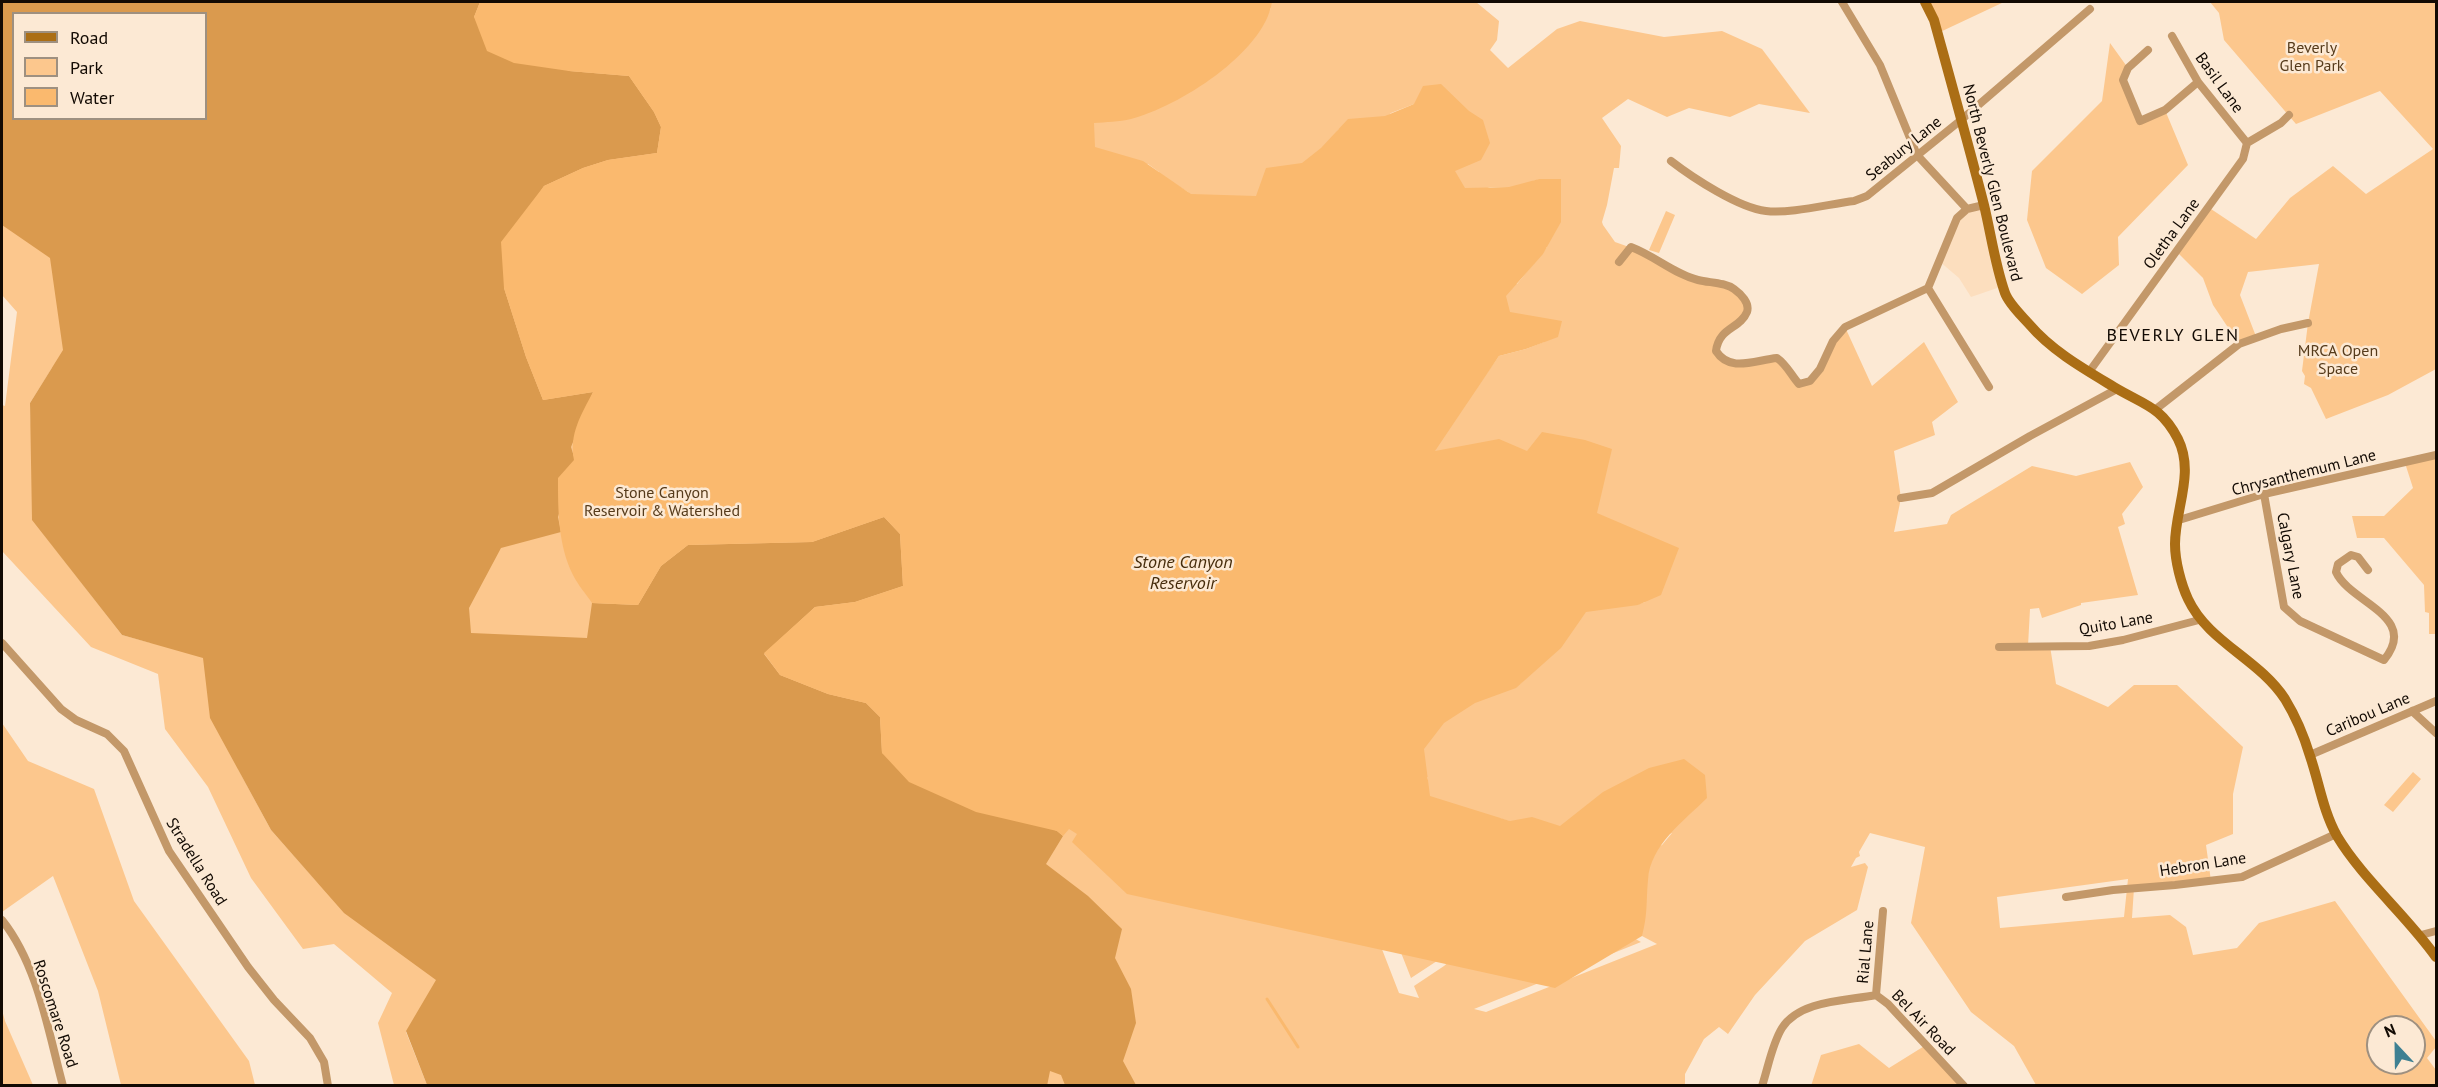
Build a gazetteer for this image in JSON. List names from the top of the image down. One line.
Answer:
{"streets":{"main road":["North Beverly Glen Boulevard"],"street":["Basil Lane","Seabury Lane","Oletha Lane","Chrysanthemum Lane","Calgary Lane","Quito Lane","Caribou Lane","Stradella Road","Hebron Lane","Rial Lane","Roscomare Road","Bel Air Road"]},"crossings":[["Basil Lane","Oletha Lane"],["Seabury Lane","North Beverly Glen Boulevard"],["North Beverly Glen Boulevard","Oletha Lane"],["North Beverly Glen Boulevard","Chrysanthemum Lane"],["North Beverly Glen Boulevard","Quito Lane"],["North Beverly Glen Boulevard","Caribou Lane"],["North Beverly Glen Boulevard","Hebron Lane"],["Chrysanthemum Lane","Calgary Lane"],["Rial Lane","Bel Air Road"]],"districts":["BEVERLY GLEN"],"water":["Stone Canyon Reservoir"],"parks":["Beverly Glen Park","MRCA Open Space","Stone Canyon Reservoir & Watershed"],"legend":["Road","Park","Water"],"north":"top"}
